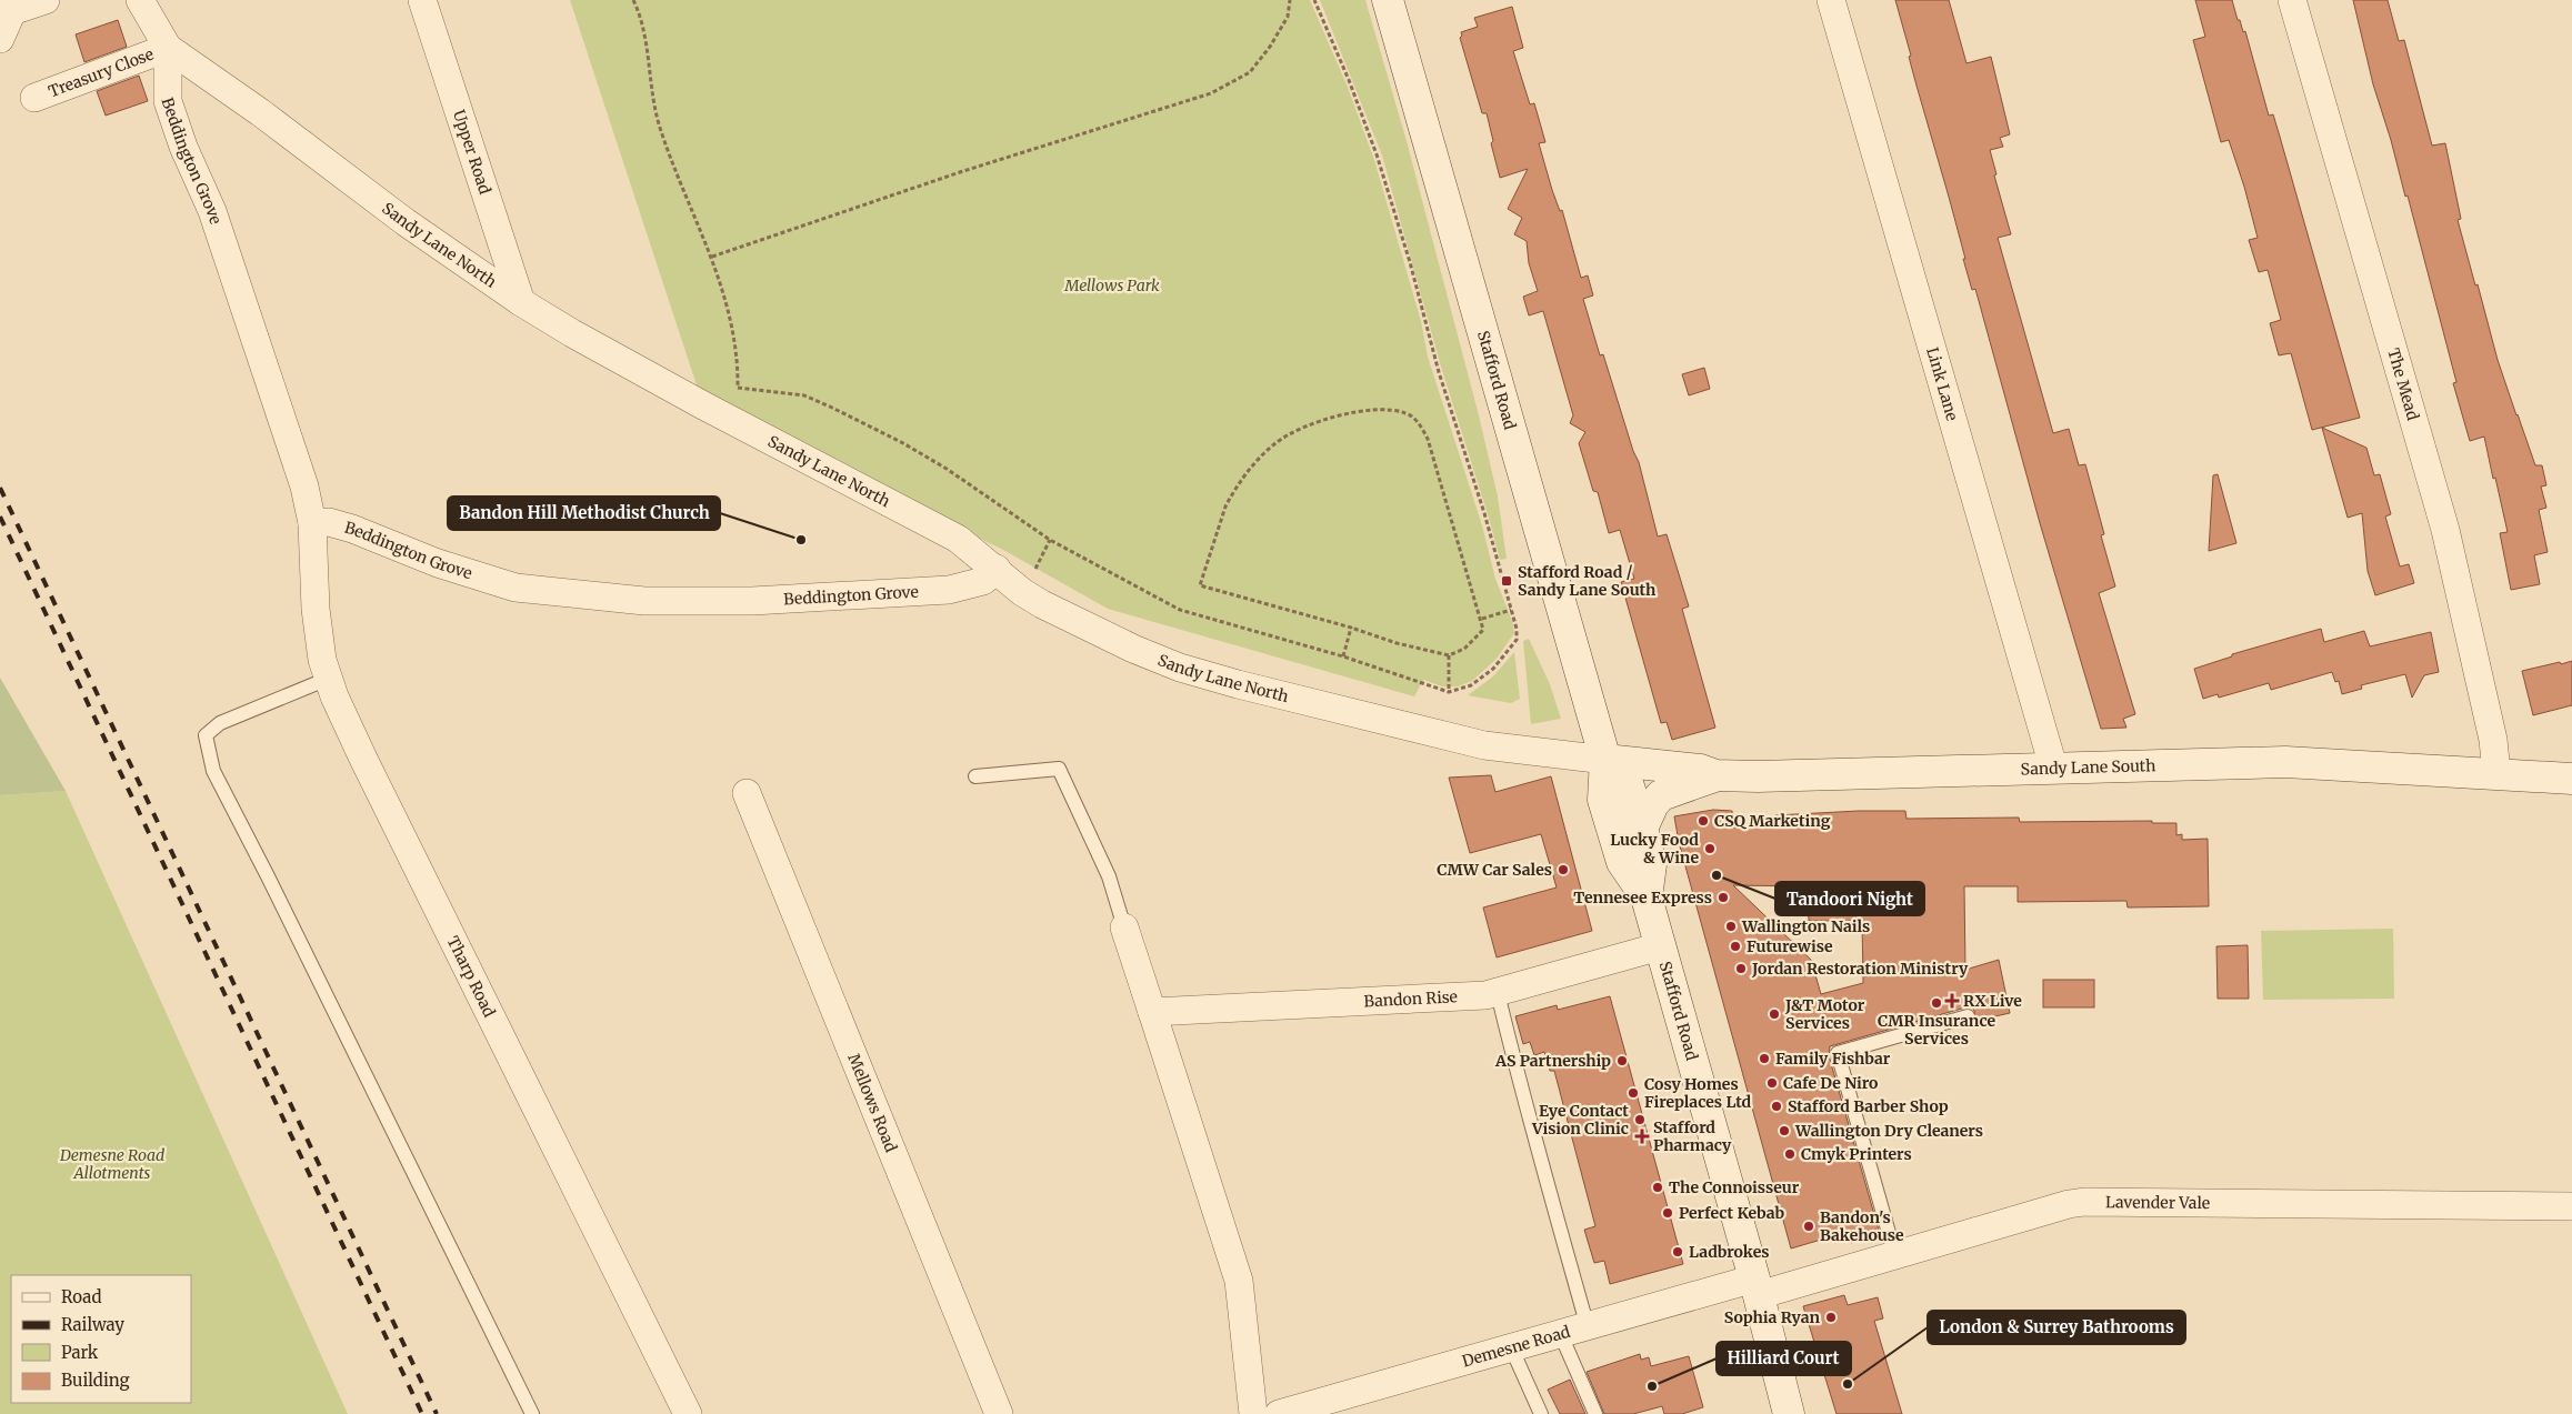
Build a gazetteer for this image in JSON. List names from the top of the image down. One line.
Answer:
{"streets":{"main road":["Stafford Road","Sandy Lane South"],"street":["Treasury Close","Upper Road","Beddington Grove","Sandy Lane North","Link Lane","The Mead","Tharp Road","Bandon Rise","Mellows Road","Lavender Vale","Demesne Road"]},"crossings":[["Treasury Close","Beddington Grove"],["Treasury Close","Sandy Lane North"],["Upper Road","Sandy Lane North"],["Beddington Grove","Sandy Lane North"],["Beddington Grove","Tharp Road"],["Sandy Lane North","Stafford Road"],["Sandy Lane North","Sandy Lane South"],["Stafford Road","Sandy Lane South"],["Stafford Road","Bandon Rise"],["Stafford Road","Lavender Vale"],["Stafford Road","Demesne Road"],["Link Lane","Sandy Lane South"],["The Mead","Sandy Lane South"],["Lavender Vale","Demesne Road"]],"parks":["Mellows Park","Demesne Road Allotments"],"places":{"other":["Bandon Hill Methodist Church","CSQ Marketing","Lucky Food & Wine","CMW Car Sales","Tandoori Night","Tennesee Express","Wallington Nails","Futurewise","Jordan Restoration Ministry","CMR Insurance Services","J&T Motor Services","Family Fishbar","AS Partnership","Cafe De Niro","Cosy Homes Fireplaces Ltd","Stafford Barber Shop","Eye Contact Vision Clinic","Wallington Dry Cleaners","Cmyk Printers","The Connoisseur","Perfect Kebab","Bandon's Bakehouse","Ladbrokes","Sophia Ryan","London & Surrey Bathrooms","Hilliard Court"],"transit":["Stafford Road / Sandy Lane South"],"health":["RX Live","Stafford Pharmacy"]},"legend":["Road","Railway","Park","Building"]}
